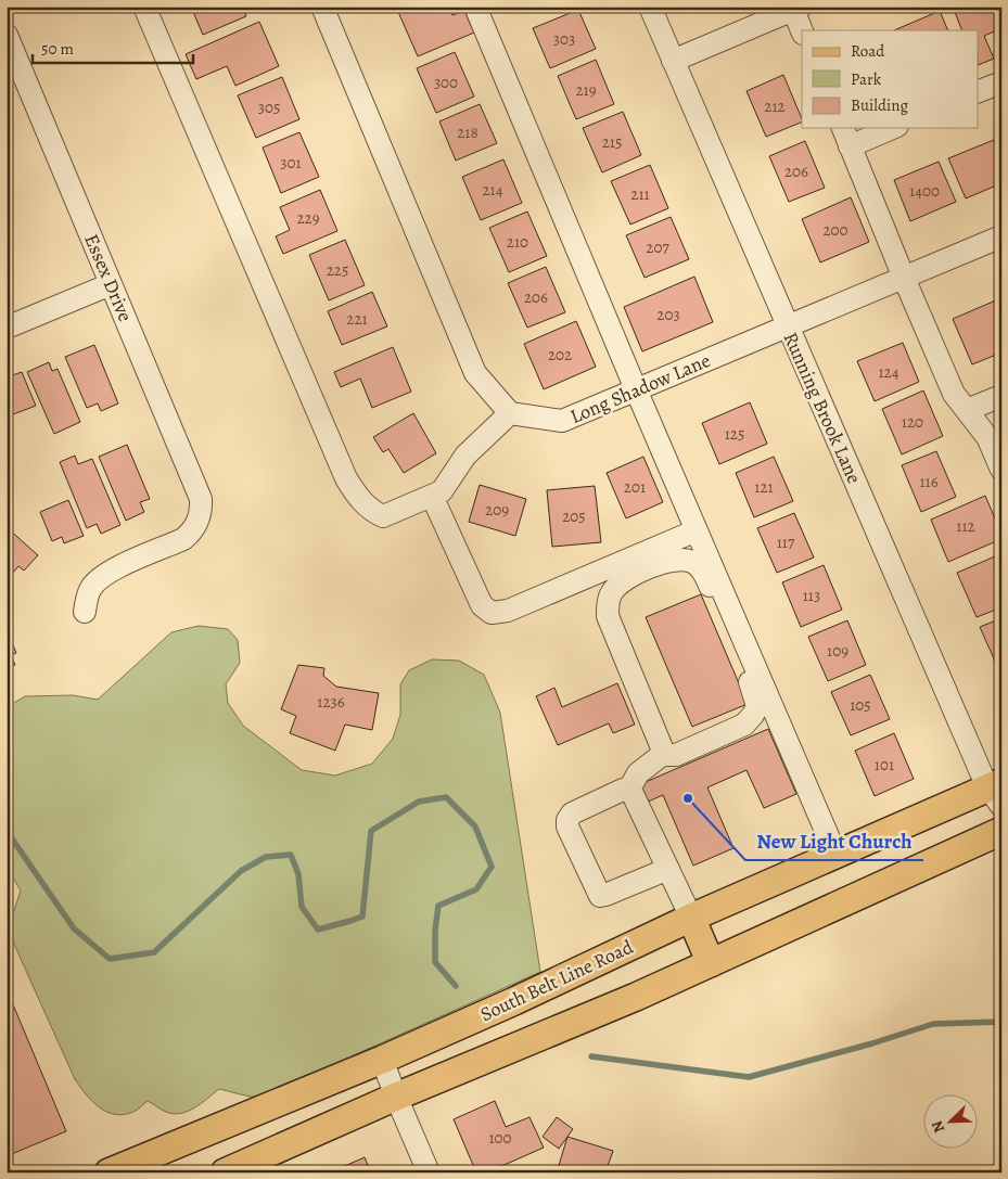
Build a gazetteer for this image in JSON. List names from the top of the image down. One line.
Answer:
{"streets":{"main road":["South Belt Line Road"],"street":["Essex Drive","Long Shadow Lane","Running Brook Lane"]},"crossings":[["Long Shadow Lane","Running Brook Lane"],["Running Brook Lane","South Belt Line Road"]],"places":["New Light Church"],"house_numbers":["303","300","219","212","305","218","215","301","206","214","1400","211","229","200","210","207","225","206","203","221","202","124","120","125","116","201","121","209","205","112","117","113","109","1236","105","101","100"],"legend":["Road","Park","Building"],"scale_bar":"50 m","north":"bottom left"}
